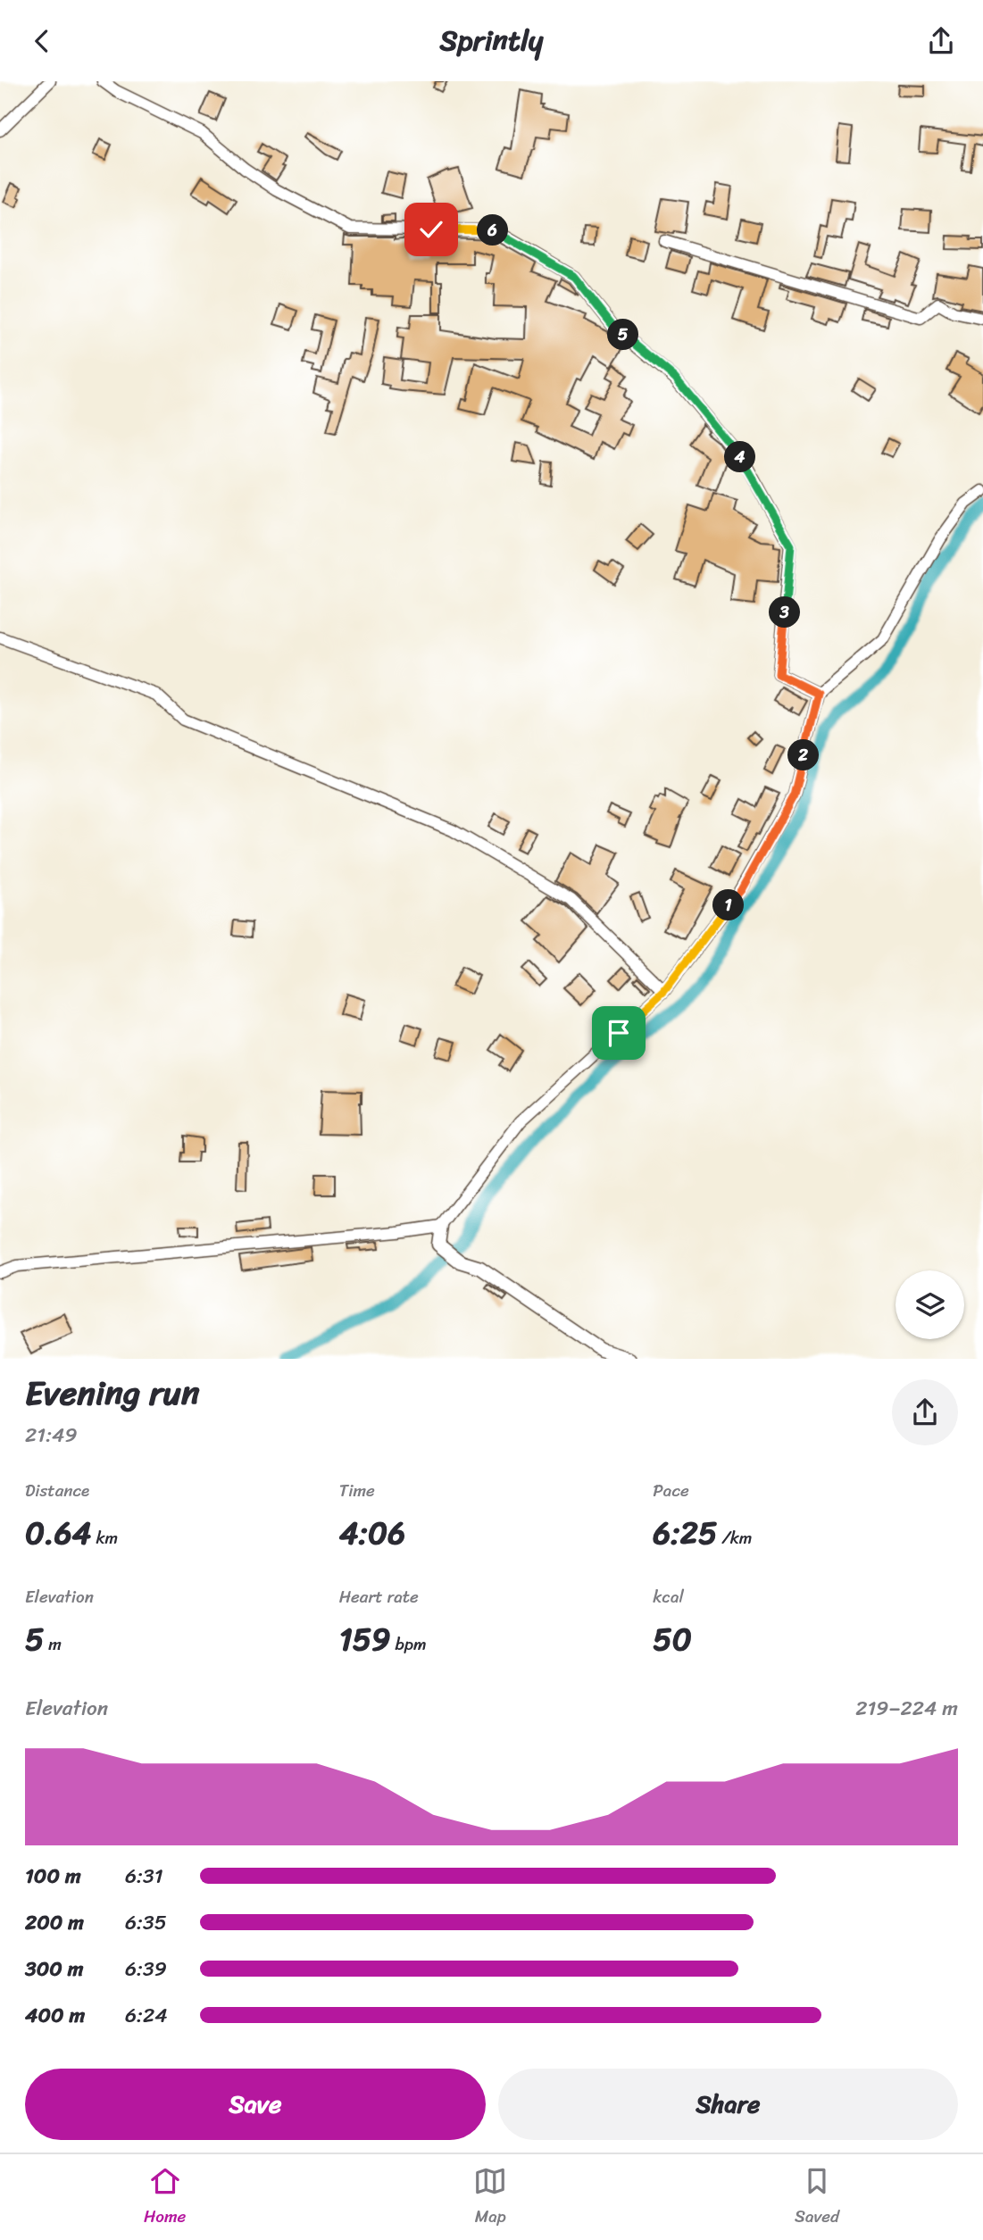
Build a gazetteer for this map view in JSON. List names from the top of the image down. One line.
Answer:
{"page":{"header":"Sprintly","pins":["6","5","4","3","2","1"],"heading":["Evening run","21:49"],"stats":[["Distance","0.64 km"],["Time","4:06"],["Pace","6:25 /km"],["Elevation","5 m"],["Heart rate","159 bpm"],["kcal","50"]],"chart":["Elevation","219–224 m"],"list":[{"name":"100 m","note":"6:31"},{"name":"200 m","note":"6:35"},{"name":"300 m","note":"6:39"},{"name":"400 m","note":"6:24"}],"buttons":["Save","Share"],"tabs":["Home","Map","Saved"]}}
